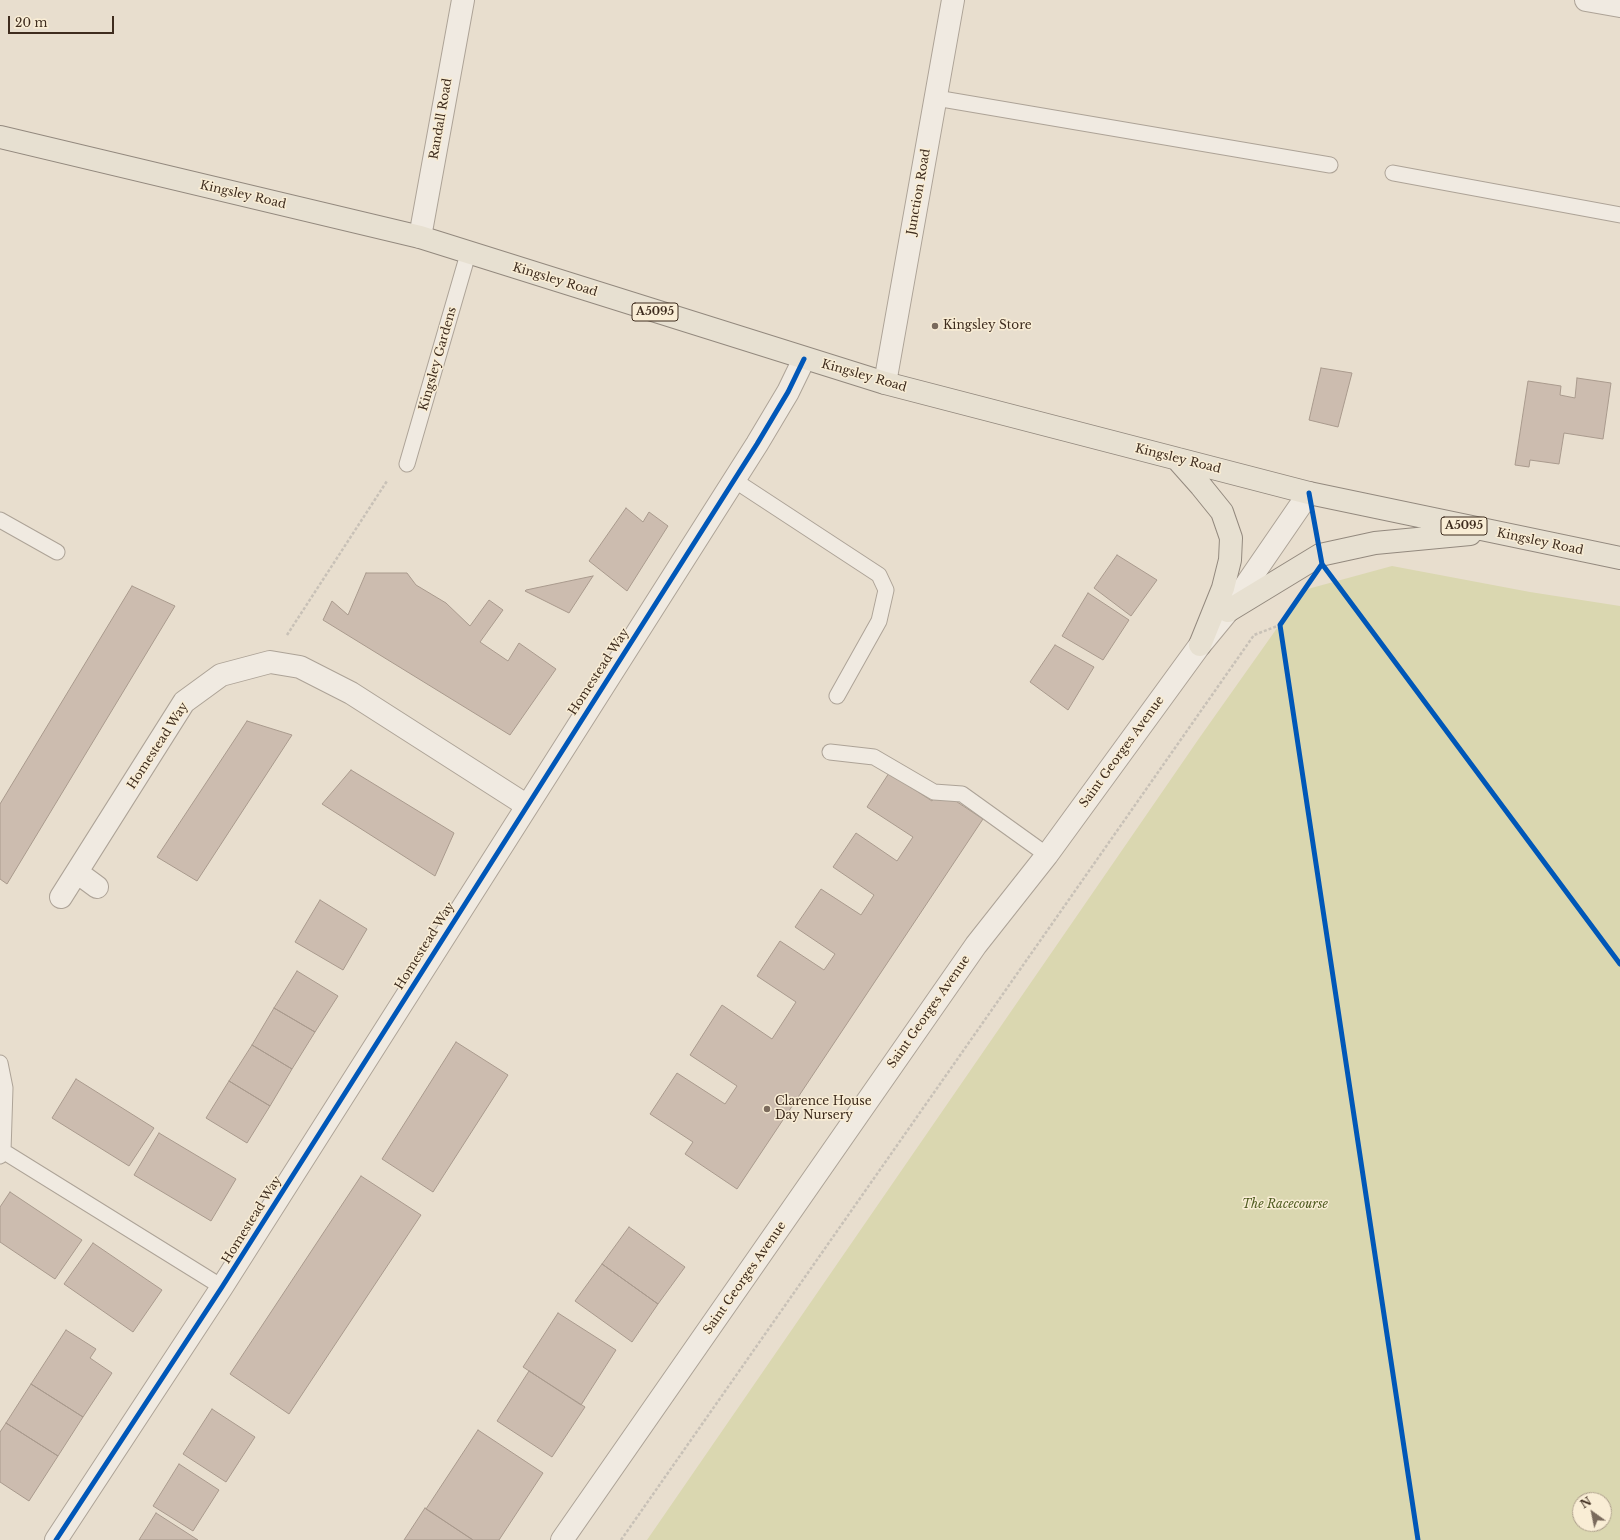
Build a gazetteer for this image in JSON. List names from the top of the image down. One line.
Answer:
{"streets":{"main road":["Kingsley Road","A5095"],"street":["Randall Road","Junction Road","Homestead Way","Saint Georges Avenue"],"lane":["Kingsley Gardens"]},"crossings":[["Randall Road","Kingsley Road"],["Junction Road","Kingsley Road"],["Kingsley Road","Kingsley Gardens"],["Kingsley Road","Homestead Way"],["Kingsley Road","Saint Georges Avenue"]],"parks":["The Racecourse"],"places":["Kingsley Store","Clarence House Day Nursery"],"scale_bar":"20 m","north":"top left"}
